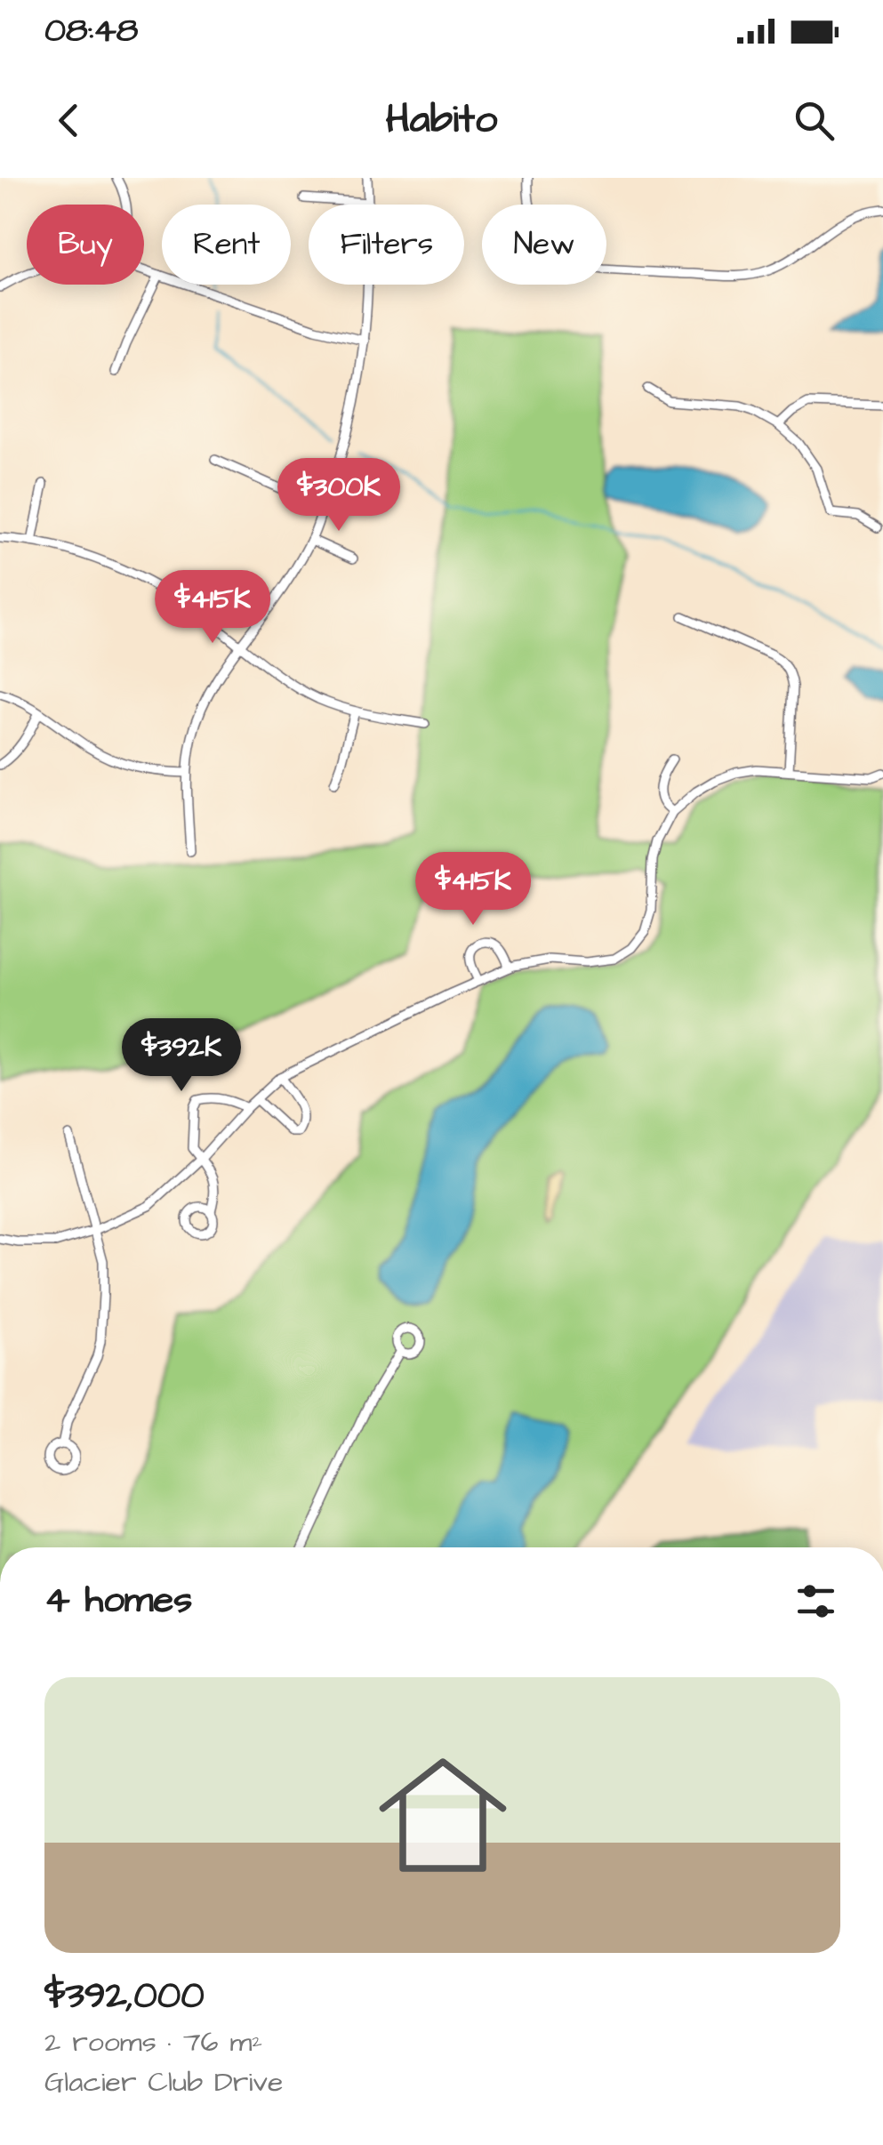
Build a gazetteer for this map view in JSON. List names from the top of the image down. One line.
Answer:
{"page":{"status":"08:48","header":"Habito","chip":["Buy","Rent","Filters","New"],"price":["$300K","$415K","$415K","$392K"],"heading":"4 homes","list":[{"name":"$392,000","note":"2 rooms · 76 m² · Glacier Club Drive"}]}}
